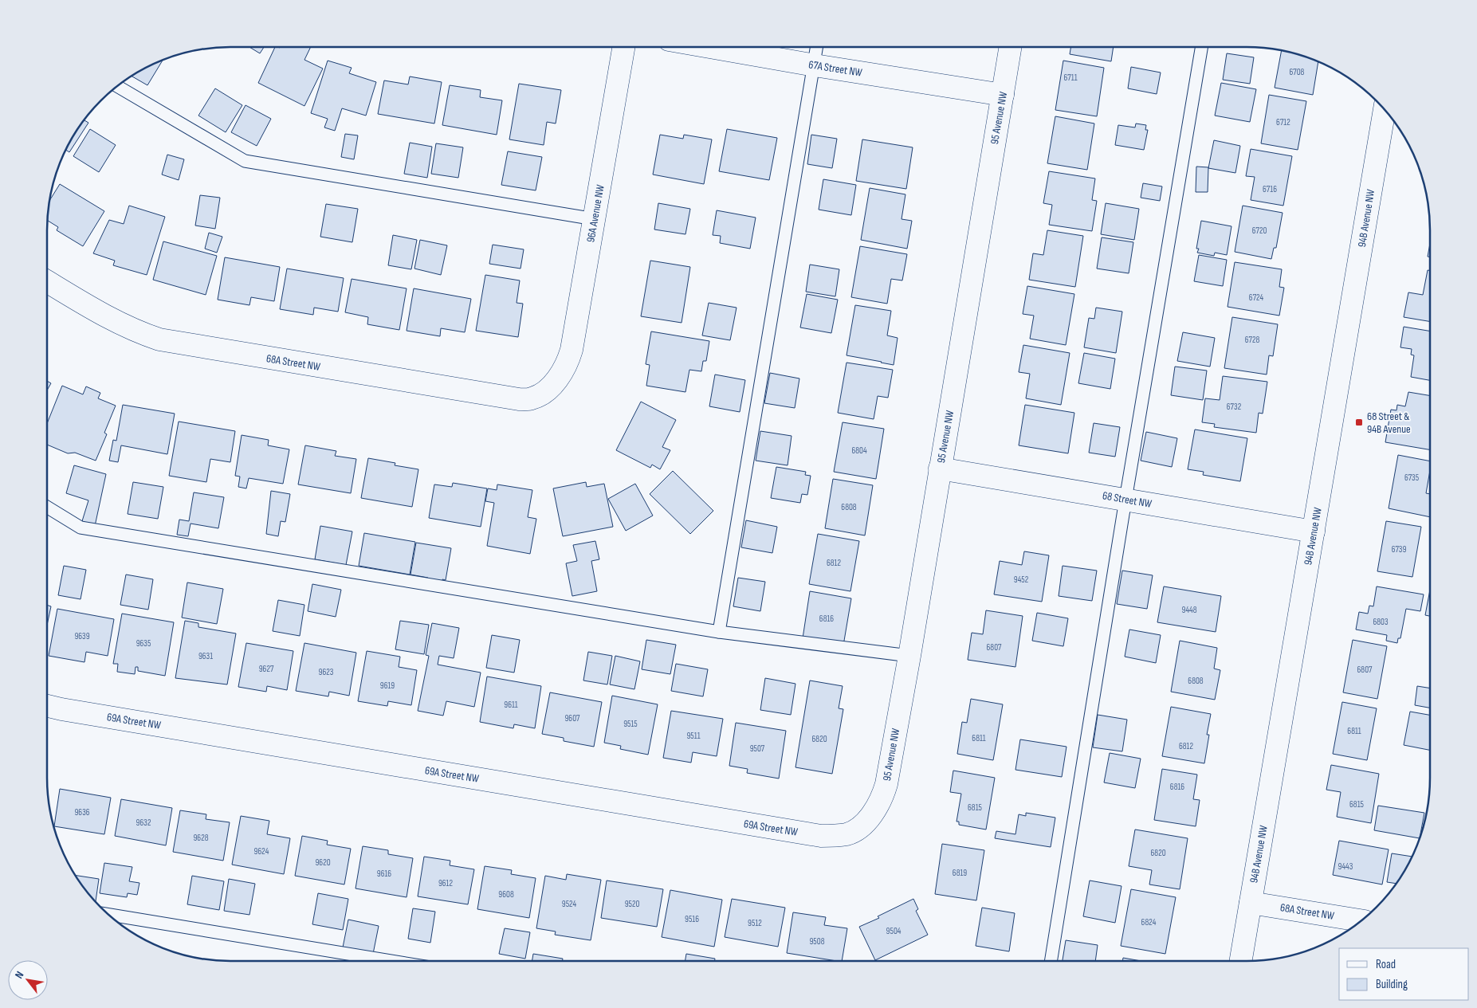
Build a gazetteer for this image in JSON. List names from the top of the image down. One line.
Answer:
{"streets":{"street":["67A Street NW","95 Avenue NW","96A Avenue NW","94B Avenue NW","68A Street NW","68 Street NW","69A Street NW"]},"crossings":[["67A Street NW","95 Avenue NW"],["95 Avenue NW","68 Street NW"],["95 Avenue NW","69A Street NW"],["96A Avenue NW","68A Street NW"],["94B Avenue NW","68A Street NW"],["94B Avenue NW","68 Street NW"]],"places":{"transit":["68 Street & 94B Avenue"]},"house_numbers":["6708","6711","6712","6716","6720","6724","6728","6732","6804","6735","6808","6739","6812","9452","9448","6816","6803","9639","9635","6807","9631","9627","6807","9623","6808","9619","9611","9607","9515","6811","9511","6811","6820","6812","9507","6816","6815","6815","9636","9632","9628","9624","6820","9620","9443","6819","9616","9612","9608","9524","9520","9516","6824","9512","9504","9508"],"legend":["Road","Building"],"north":"top left"}
